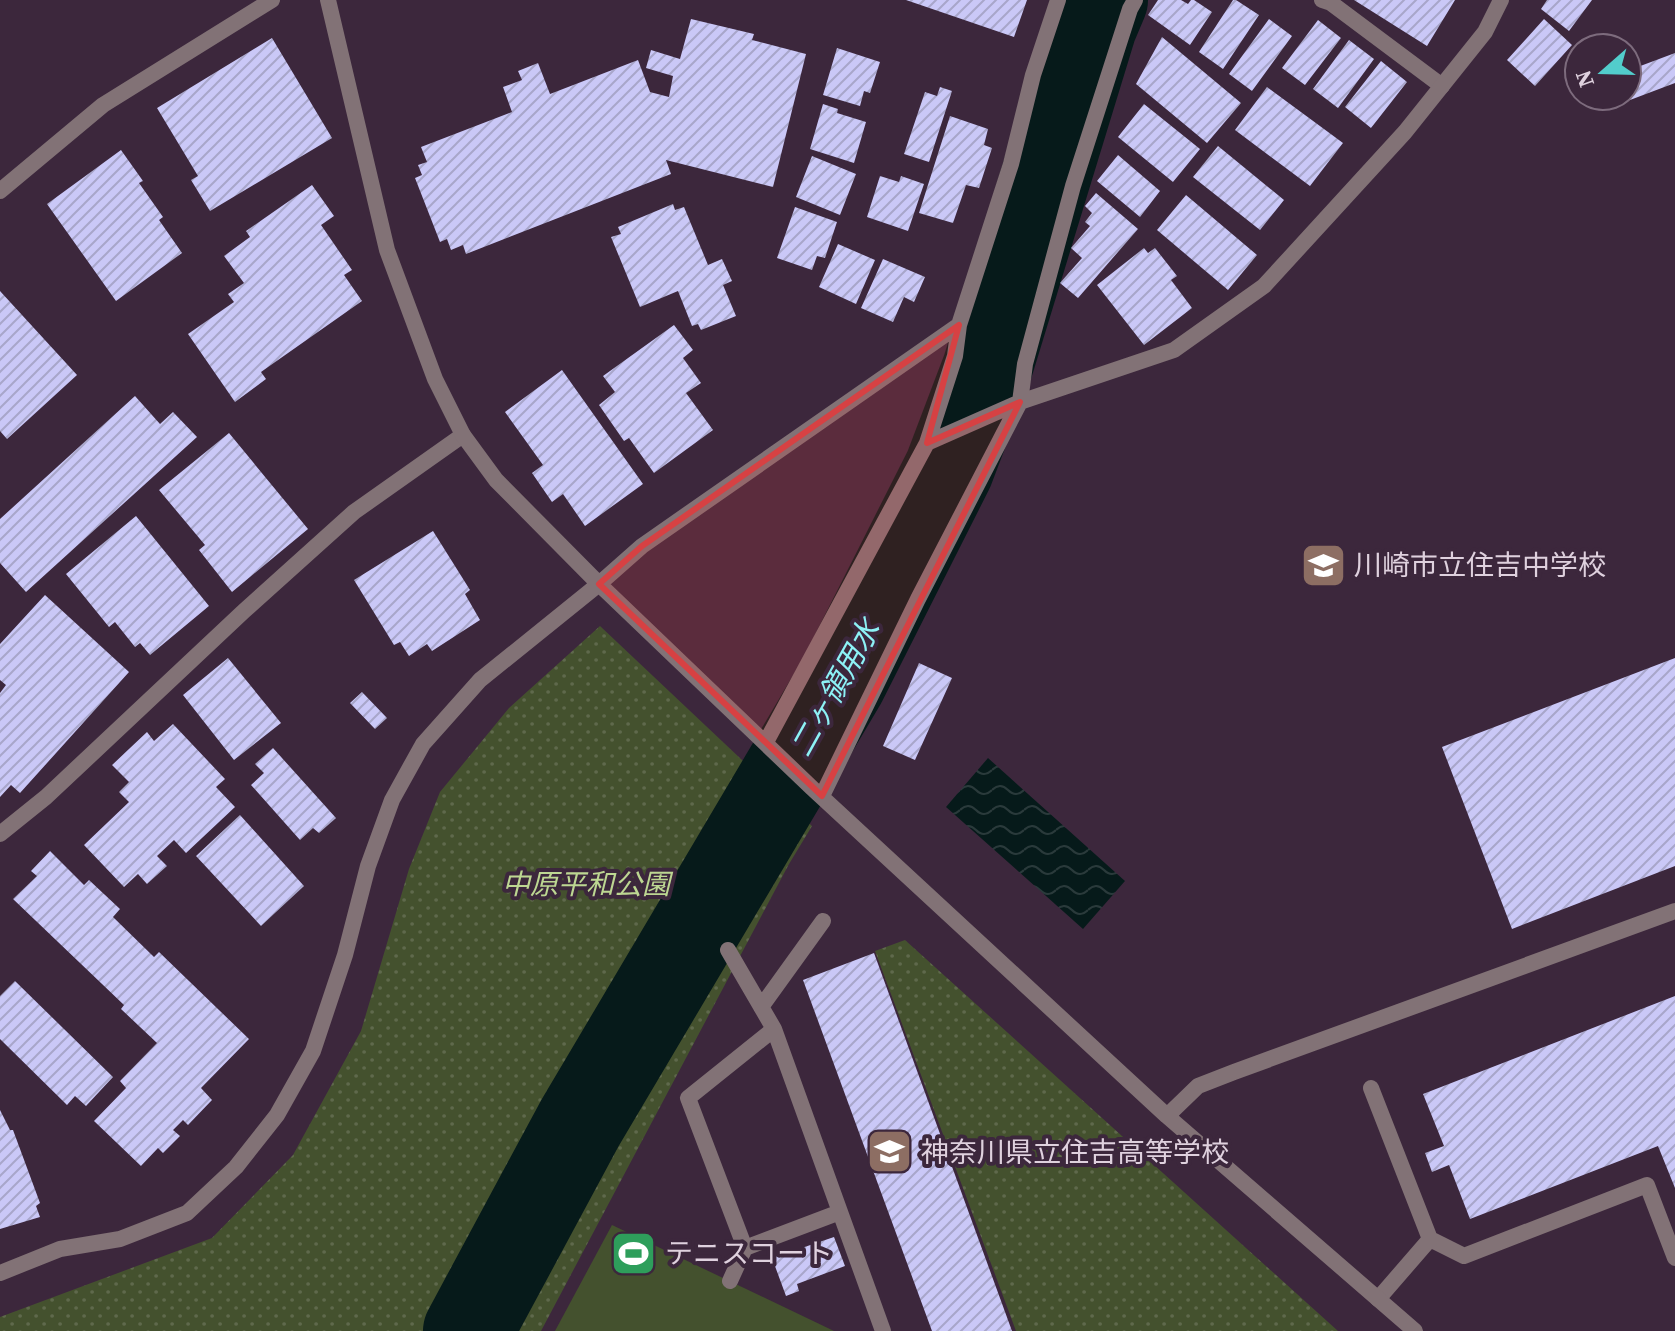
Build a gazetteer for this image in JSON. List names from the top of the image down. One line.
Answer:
{"water":["二ヶ領用水"],"parks":["中原平和公園"],"places":{"school or university":["川崎市立住吉中学校","神奈川県立住吉高等学校"],"sports":["テニスコート"]},"north":"left"}
